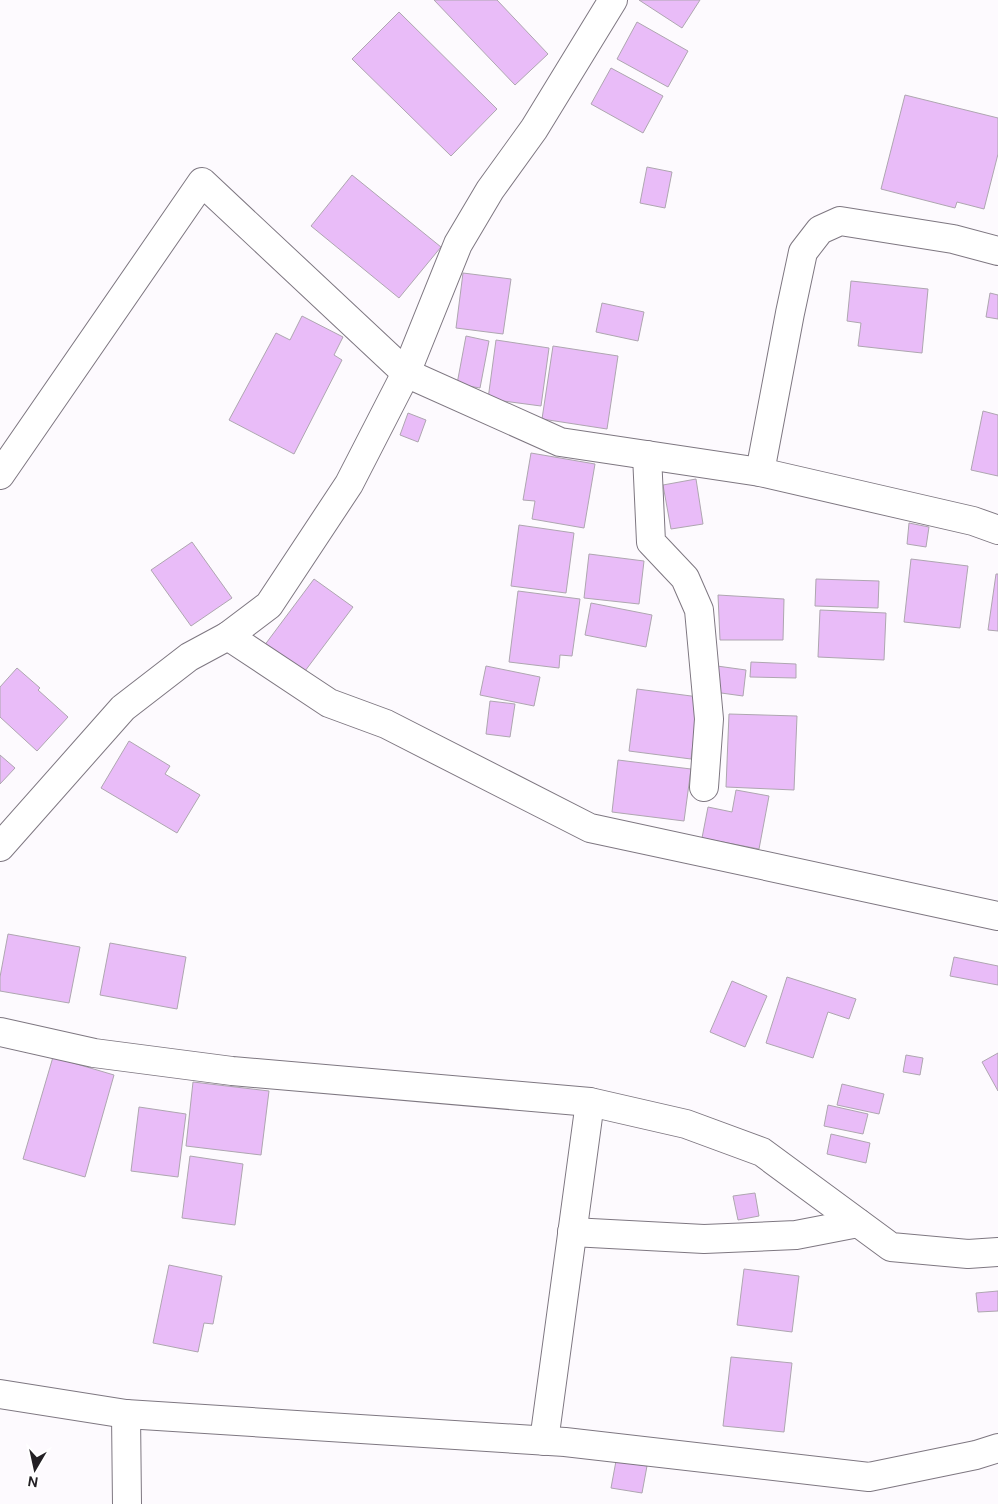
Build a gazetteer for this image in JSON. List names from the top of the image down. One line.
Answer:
{"north":"bottom"}
